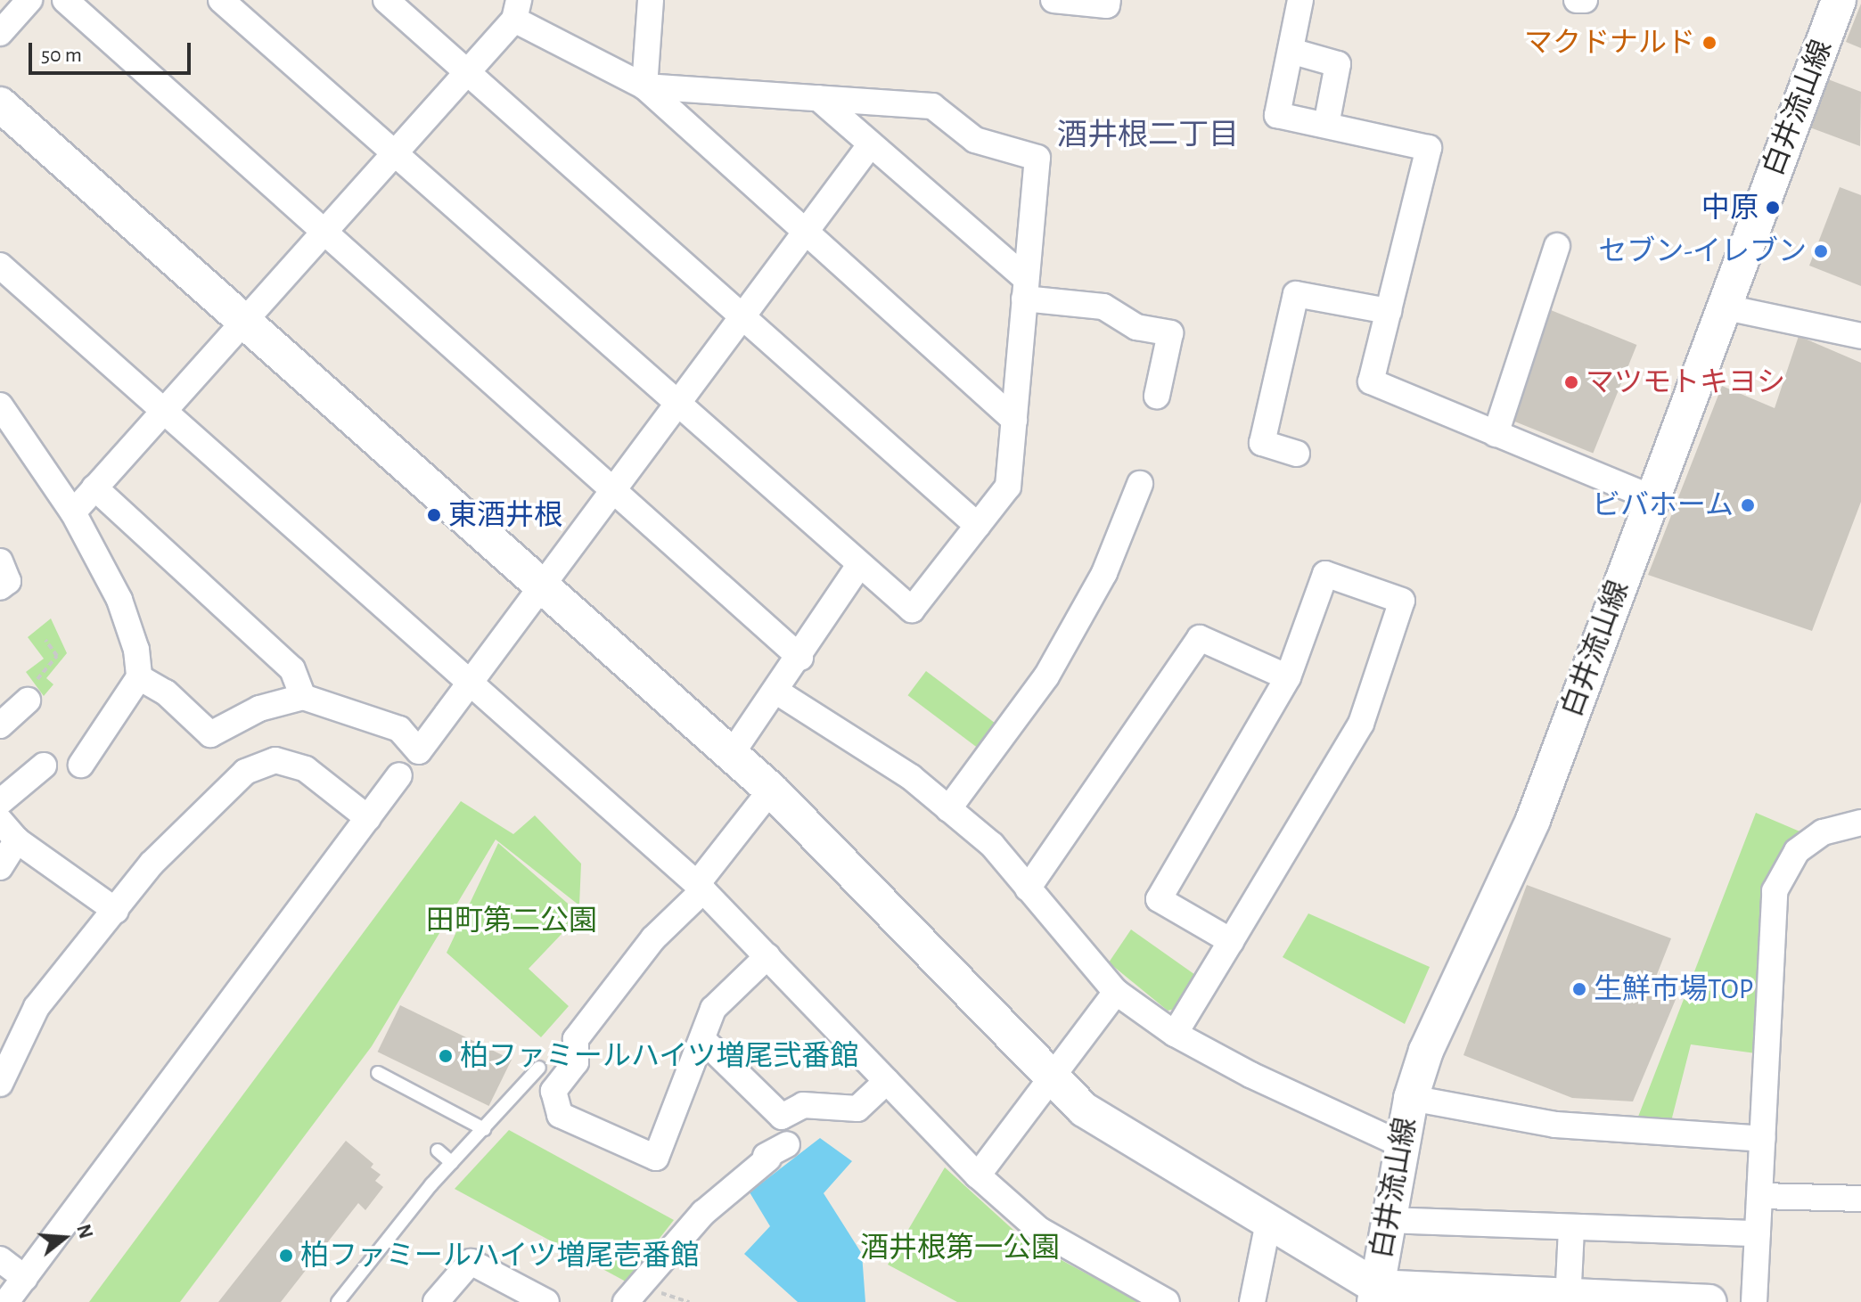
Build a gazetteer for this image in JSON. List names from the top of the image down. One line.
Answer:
{"streets":{"street":["白井流山線"]},"districts":["酒井根二丁目"],"parks":["田町第二公園","酒井根第一公園"],"places":["マクドナルド","中原","セブン-イレブン","マツモトキヨシ","ビバホーム","東酒井根","生鮮市場TOP","柏ファミールハイツ増尾弐番館","柏ファミールハイツ増尾壱番館"],"scale_bar":"50 m","north":"right"}
